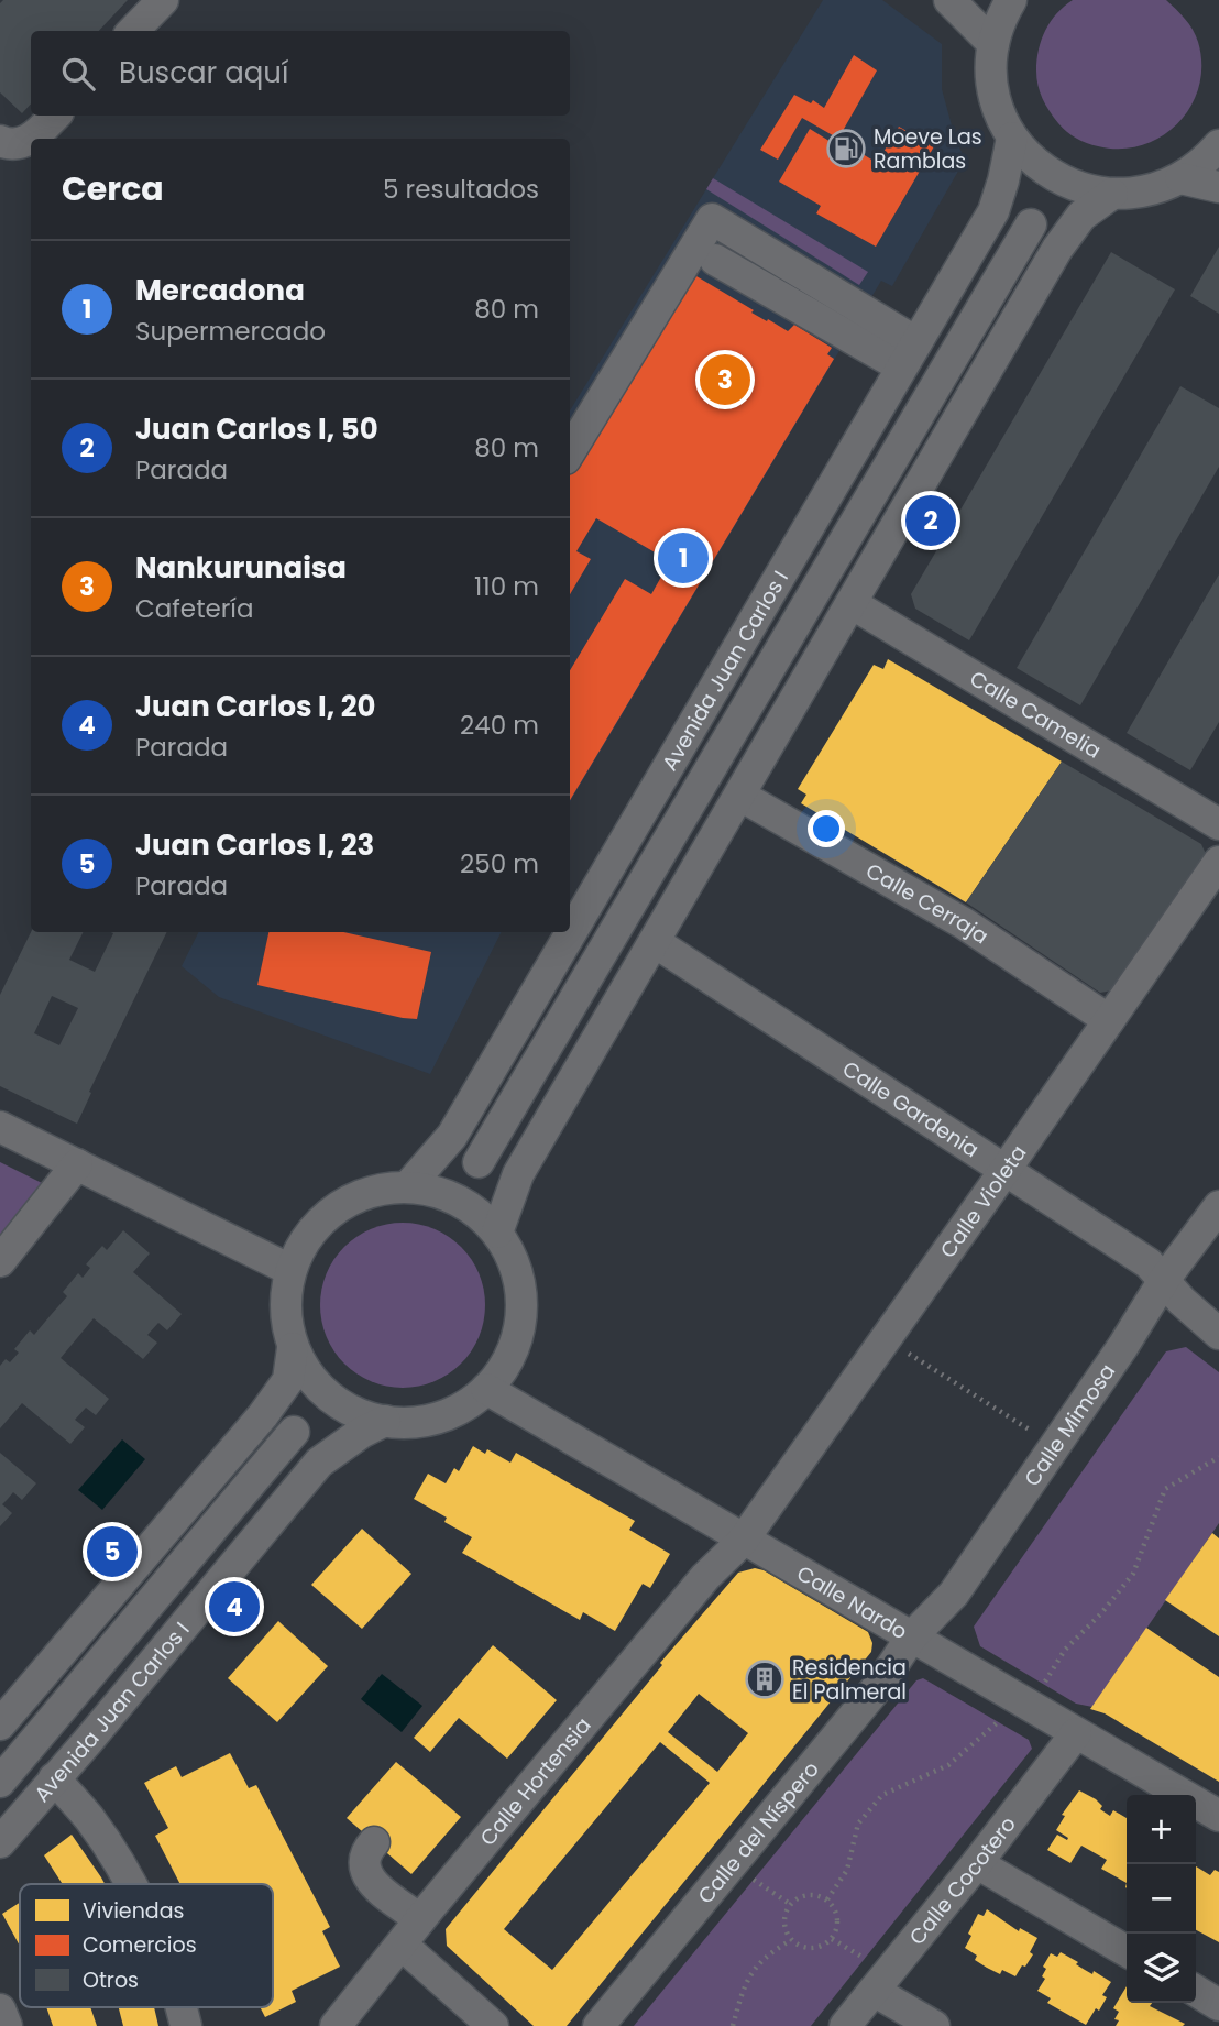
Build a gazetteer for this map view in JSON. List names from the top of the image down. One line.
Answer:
{"streets":{"street":["Avenida Juan Carlos I","Calle Camelia","Calle Cerraja","Calle Gardenia","Calle Violeta","Calle Mimosa","Calle Nardo","Calle Hortensia","Calle del Níspero","Calle Cocotero"]},"crossings":[["Avenida Juan Carlos I","Calle Nardo"],["Calle Cerraja","Calle Violeta"],["Calle Gardenia","Calle Violeta"],["Calle Gardenia","Calle Mimosa"],["Calle Violeta","Calle Nardo"],["Calle Violeta","Calle Hortensia"],["Calle Mimosa","Calle Nardo"],["Calle Mimosa","Calle del Níspero"],["Calle Nardo","Calle Hortensia"],["Calle Nardo","Calle del Níspero"],["Calle Nardo","Calle Cocotero"]],"places":{"fuel station":["Moeve Las Ramblas"],"building":["Residencia El Palmeral"]},"legend":["Viviendas","Comercios","Otros"],"page":{"search":"Buscar aquí","heading":["Cerca","5 resultados"],"list":[{"mark":"1","name":"Mercadona","note":"Supermercado","value":"80 m"},{"mark":"2","name":"Juan Carlos I, 50","note":"Parada","value":"80 m"},{"mark":"3","name":"Nankurunaisa","note":"Cafetería","value":"110 m"},{"mark":"4","name":"Juan Carlos I, 20","note":"Parada","value":"240 m"},{"mark":"5","name":"Juan Carlos I, 23","note":"Parada","value":"250 m"}],"pins":["3","2","1","5","4"],"map_buttons":["+","−"]}}
